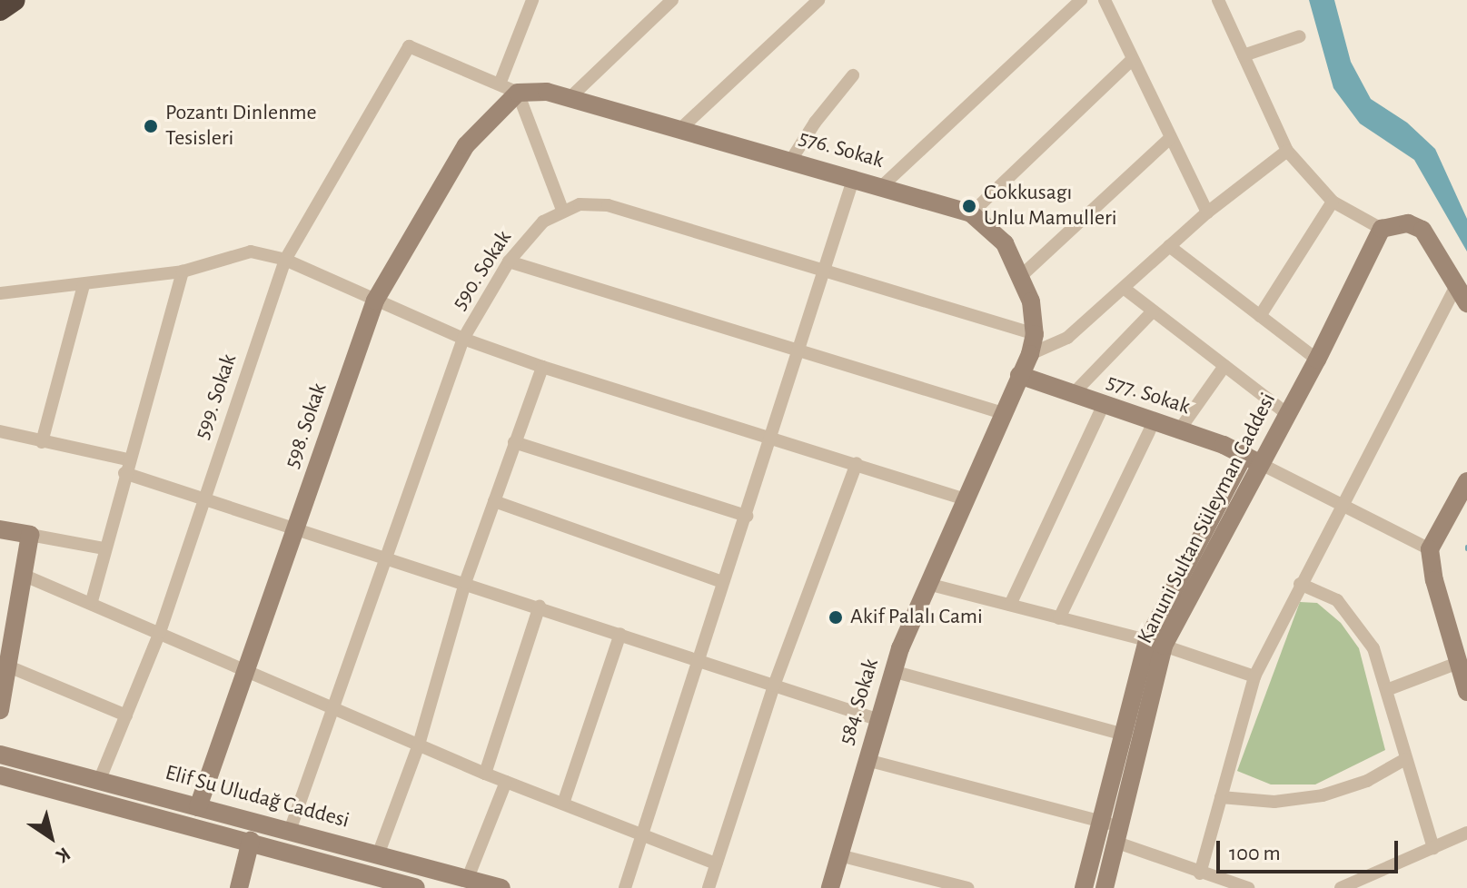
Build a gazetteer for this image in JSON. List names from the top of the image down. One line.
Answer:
{"streets":{"street":["576. Sokak","590. Sokak","577. Sokak","599. Sokak","598. Sokak","Kanuni Sultan Süleyman Caddesi","584. Sokak","Elif Su Uludağ Caddesi"]},"crossings":[["576. Sokak","590. Sokak"],["576. Sokak","577. Sokak"],["576. Sokak","598. Sokak"],["576. Sokak","584. Sokak"],["590. Sokak","Elif Su Uludağ Caddesi"],["577. Sokak","Kanuni Sultan Süleyman Caddesi"],["577. Sokak","584. Sokak"],["599. Sokak","Elif Su Uludağ Caddesi"],["598. Sokak","Elif Su Uludağ Caddesi"]],"places":["Pozantı Dinlenme Tesisleri","Gokkusagı Unlu Mamulleri","Akif Palalı Cami"],"scale_bar":"100 m","north":"bottom right"}
